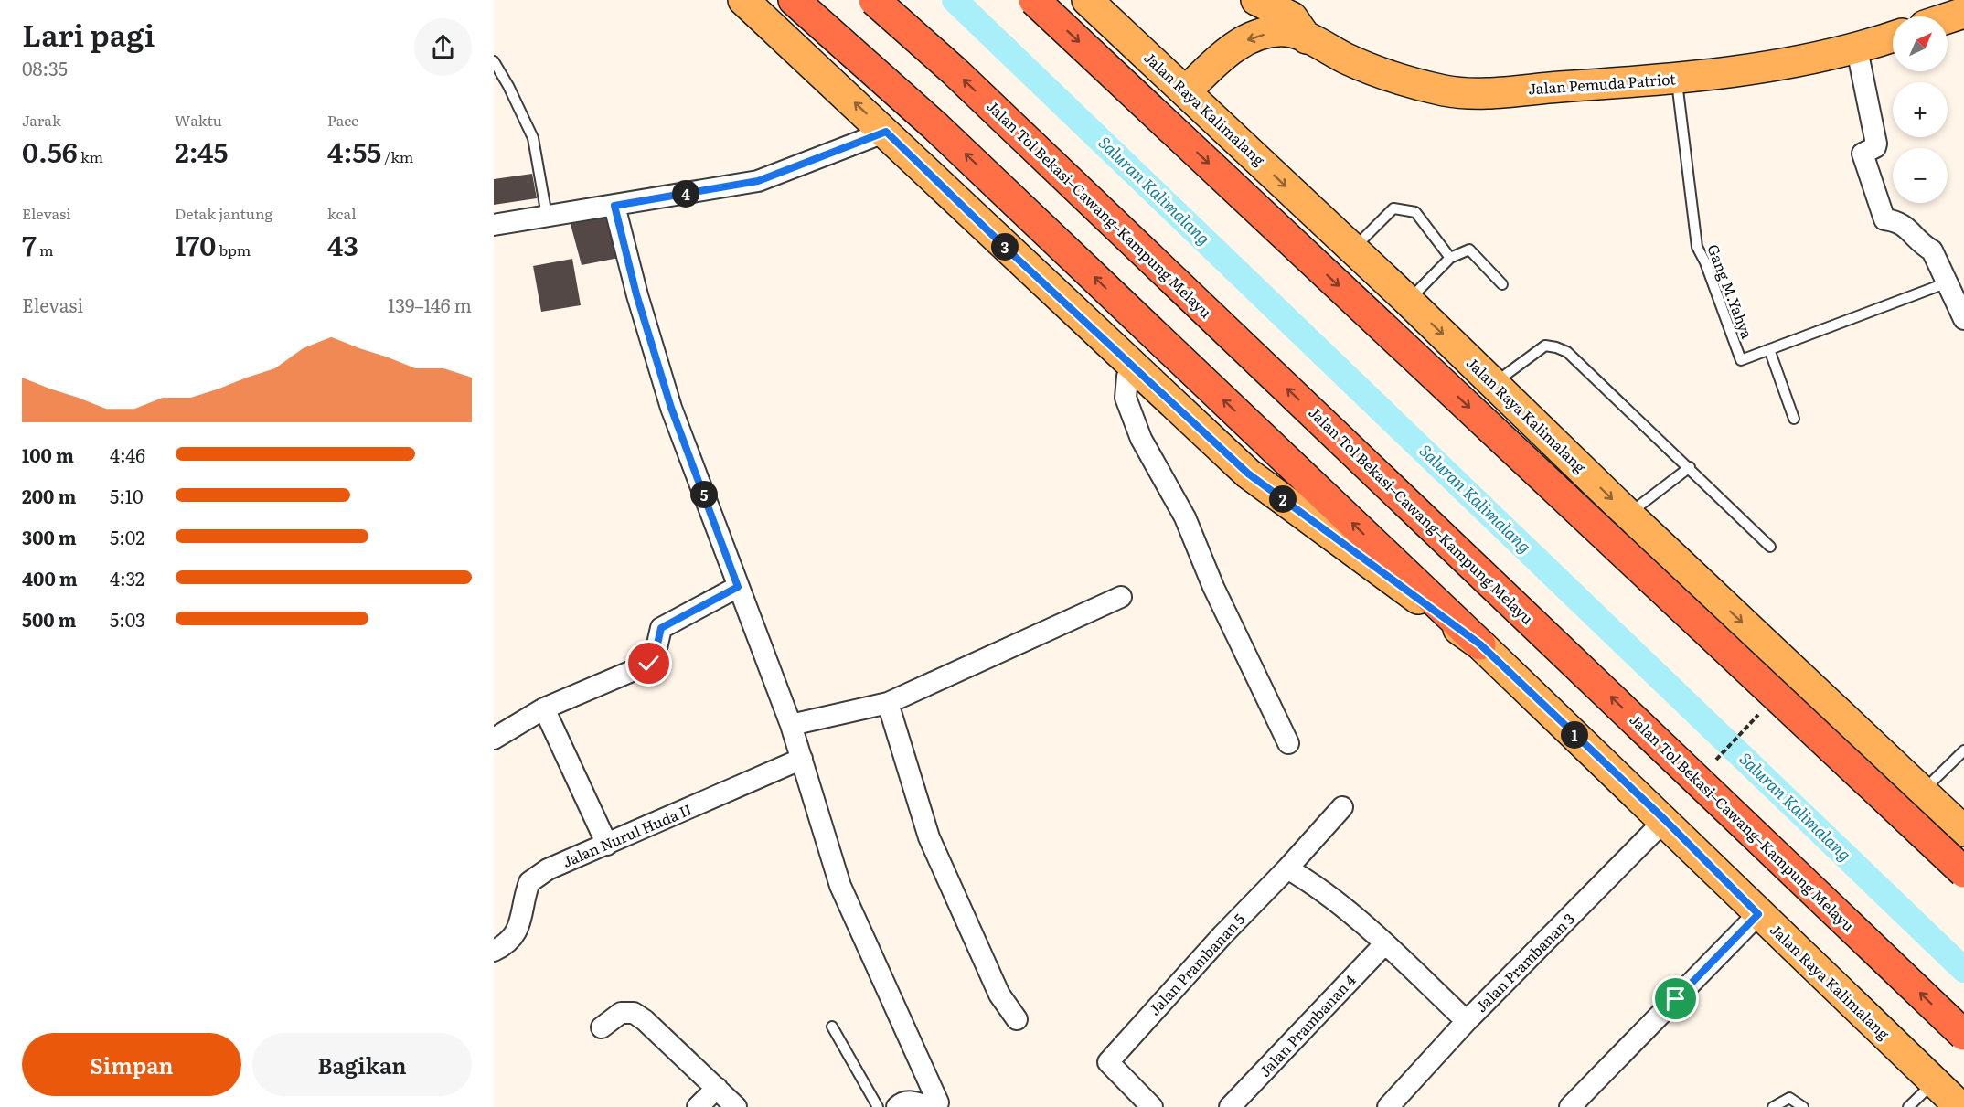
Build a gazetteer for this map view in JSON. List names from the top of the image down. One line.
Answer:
{"streets":{"highway":["Jalan Tol Bekasi–Cawang–Kampung Melayu"],"main road":["Jalan Pemuda Patriot","Jalan Raya Kalimalang"],"street":["Jalan Nurul Huda II","Jalan Prambanan 3","Jalan Prambanan 5","Jalan Prambanan 4"],"lane":["Gang M.Yahya"]},"crossings":[["Jalan Pemuda Patriot","Gang M.Yahya"],["Jalan Raya Kalimalang","Jalan Prambanan 3"]],"water":["Saluran Kalimalang"],"north":"top right","page":{"heading":["Lari pagi","08:35"],"map_buttons":["+","−"],"stats":[["Jarak","0.56 km"],["Waktu","2:45"],["Pace","4:55 /km"],["Elevasi","7 m"],["Detak jantung","170 bpm"],["kcal","43"]],"pins":["4","3","5","2","1"],"chart":["Elevasi","139–146 m"],"list":[{"name":"100 m","note":"4:46"},{"name":"200 m","note":"5:10"},{"name":"300 m","note":"5:02"},{"name":"400 m","note":"4:32"},{"name":"500 m","note":"5:03"}],"buttons":["Simpan","Bagikan"]}}
